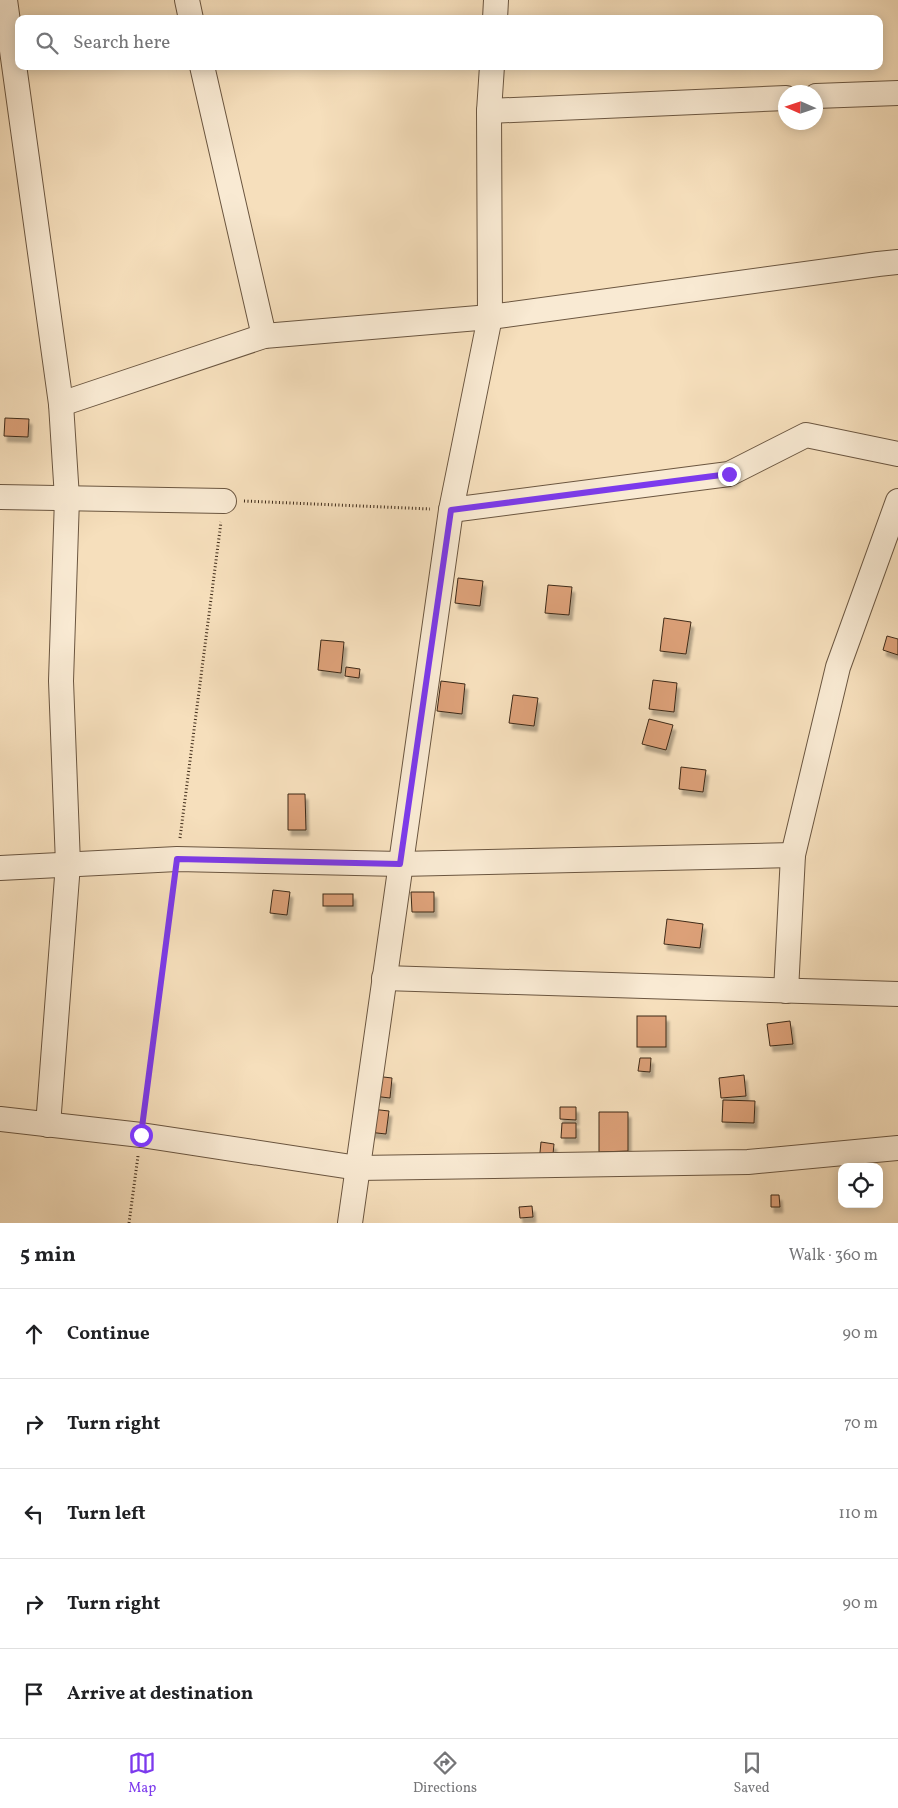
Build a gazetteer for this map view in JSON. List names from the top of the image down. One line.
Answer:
{"north":"left","page":{"search":"Search here","heading":["5 min","Walk · 360 m"],"list":[["Continue","90 m"],["Turn right","70 m"],["Turn left","110 m"],["Turn right","90 m"],"Arrive at destination"],"nav":["Map","Directions","Saved"]}}
